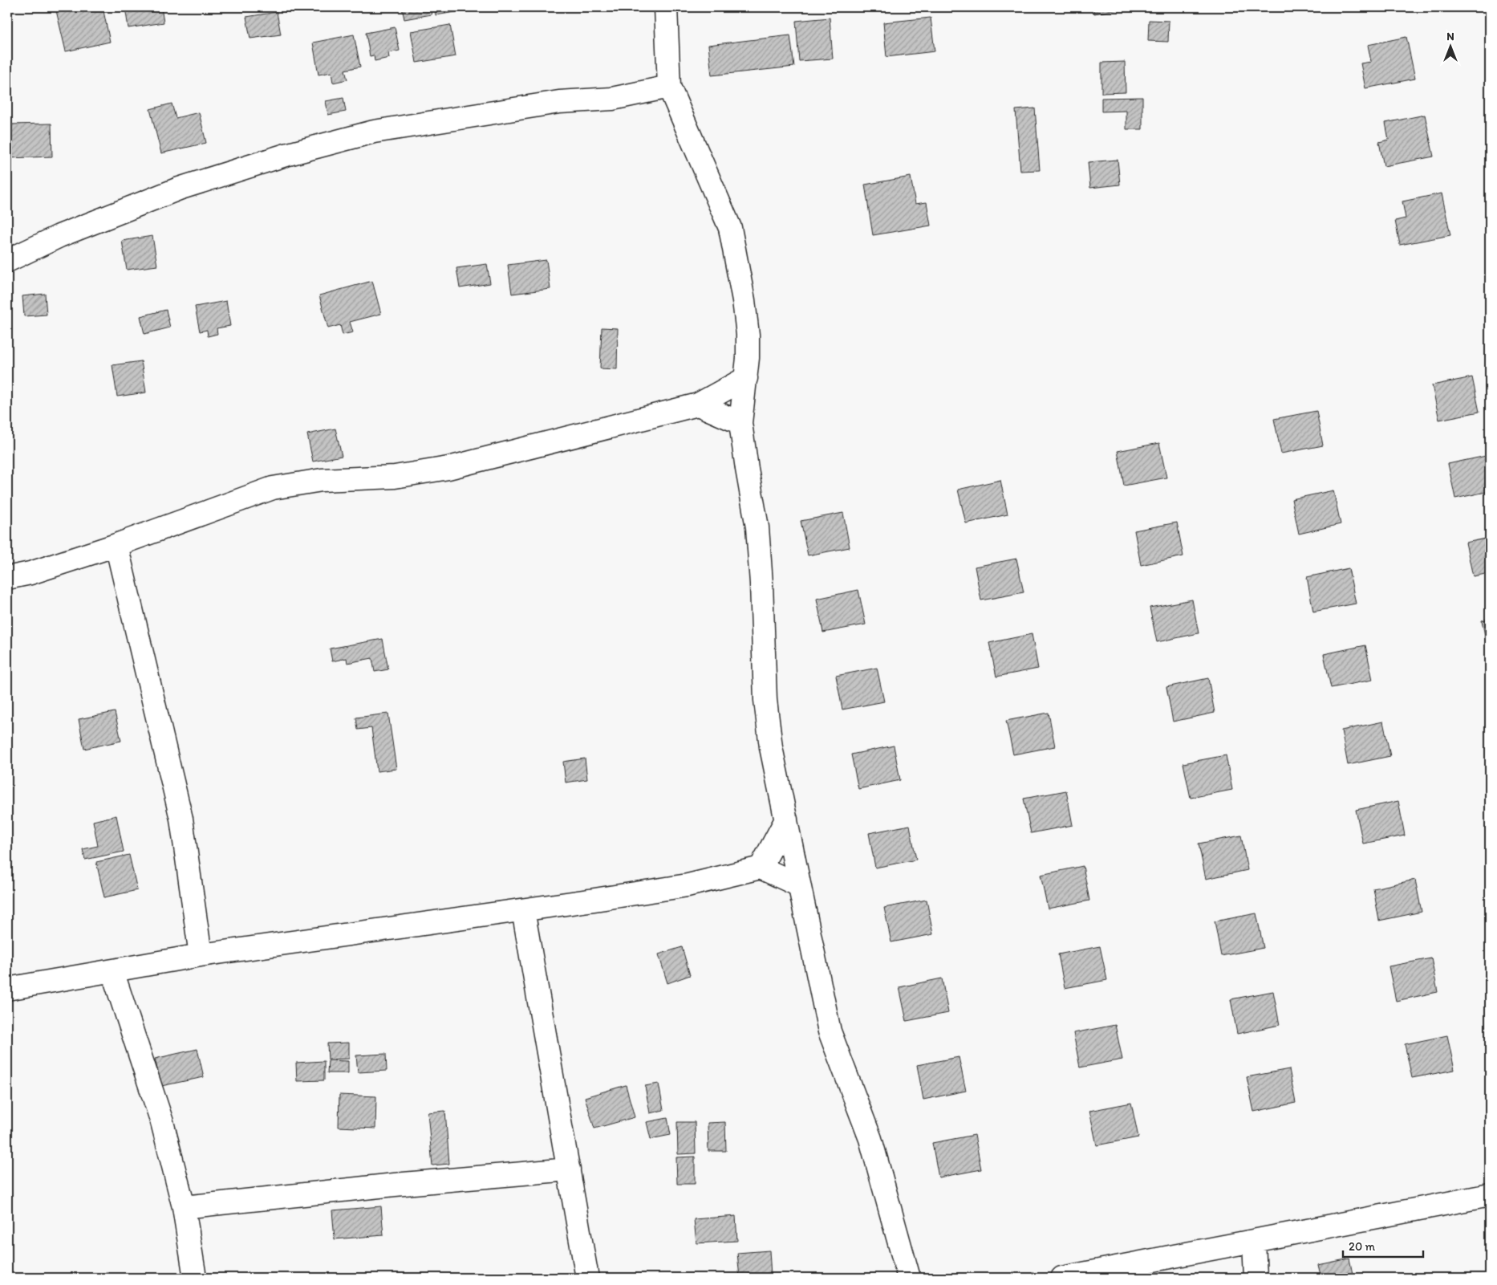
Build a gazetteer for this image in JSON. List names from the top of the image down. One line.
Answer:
{"scale_bar":"20 m","north":"top"}
